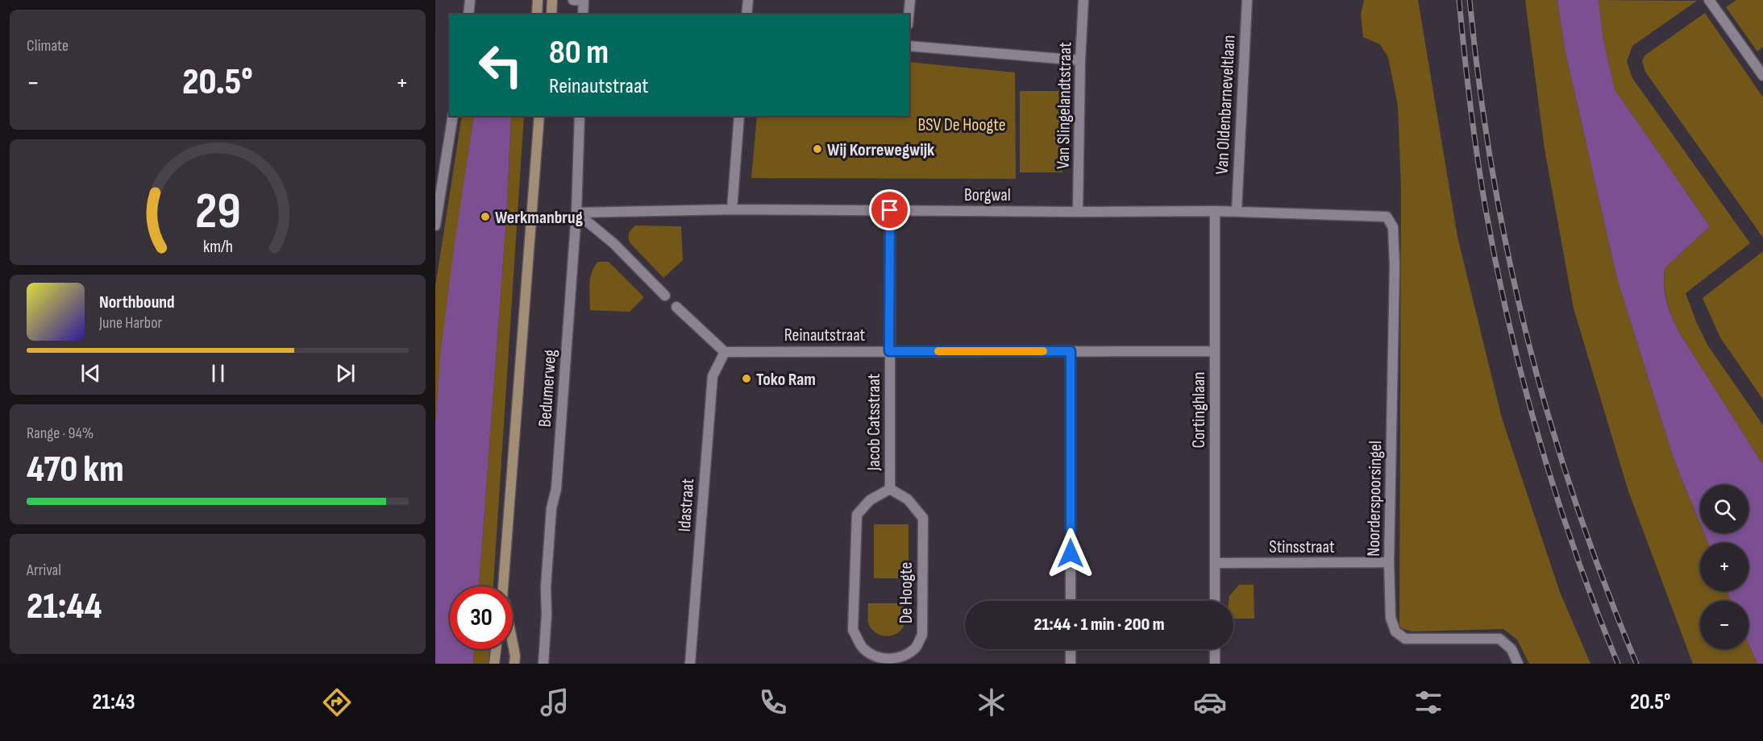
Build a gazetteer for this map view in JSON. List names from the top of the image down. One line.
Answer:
{"streets":{"main road":["Bedumerweg"],"street":["Van Oldenbarneveltlaan","Van Slingelandtstraat","Borgwal","Reinautstraat","Cortinghlaan","Jacob Catsstraat","Noorderspoorsingel","Idastraat","Stinsstraat","De Hoogte"]},"crossings":[["Van Oldenbarneveltlaan","Borgwal"],["Van Slingelandtstraat","Borgwal"],["Borgwal","Bedumerweg"],["Borgwal","Cortinghlaan"],["Borgwal","Jacob Catsstraat"],["Borgwal","Noorderspoorsingel"],["Reinautstraat","Cortinghlaan"],["Reinautstraat","Jacob Catsstraat"],["Reinautstraat","Idastraat"],["Cortinghlaan","Stinsstraat"],["Jacob Catsstraat","De Hoogte"],["Noorderspoorsingel","Stinsstraat"]],"parks":["BSV De Hoogte"],"places":["Wij Korrewegwijk","Werkmanbrug","Toko Ram"],"page":{"tile":["Climate",["Range · 94%","470 km"],["Arrival","21:44"]],"turn":["80 m","Reinautstraat"],"heat":["−","20.5°","+"],"song":["Northbound","June Harbor"],"map_buttons":["+","−"],"limit":"30","trip":"21:44 · 1 min · 200 m","tabs":["21:43","20.5°"],"gauge":["29","km/h"]}}
